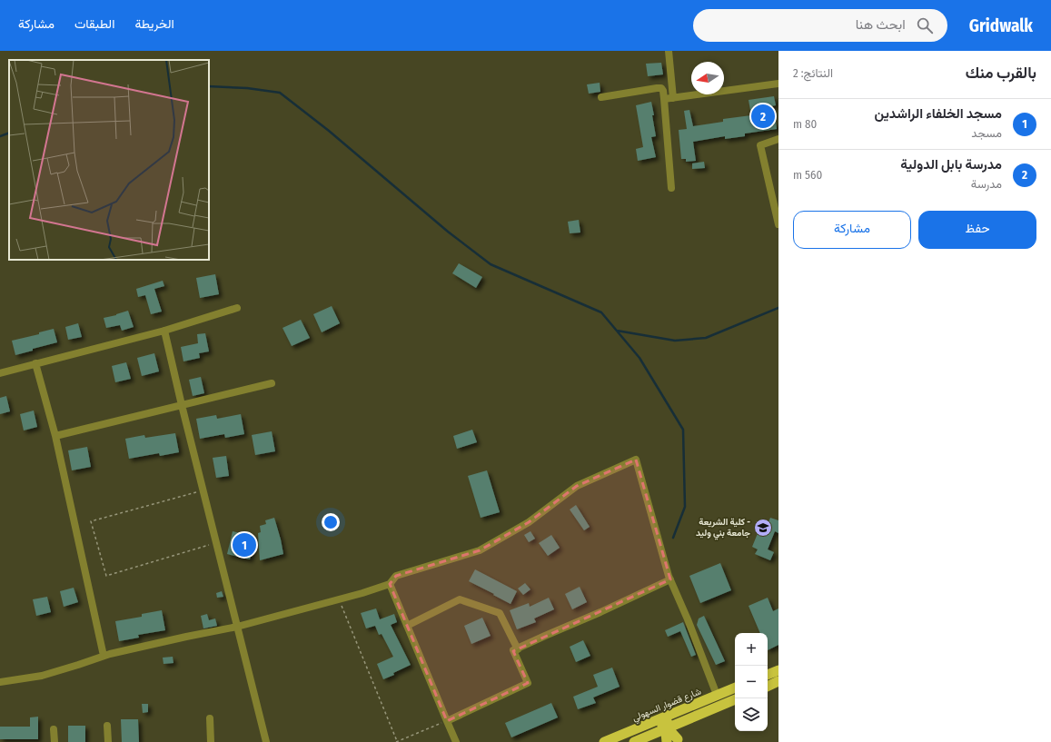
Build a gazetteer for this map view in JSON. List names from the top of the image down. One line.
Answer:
{"streets":{"highway":["شارع قضوار السهولي"]},"places":{"school or university":["كلية الشريعة - جامعة بني وليد"]},"north":"left","page":{"header":"Gridwalk","search":"ابحث هنا","nav":["الخريطة","الطبقات","مشاركة"],"heading":["بالقرب منك","النتائج: 2"],"list":[{"mark":"1","name":"مسجد الخلفاء الراشدين","note":"مسجد","value":"80 m"},{"mark":"2","name":"مدرسة بابل الدولية","note":"مدرسة","value":"560 m"}],"pins":["2","1"],"buttons":["حفظ","مشاركة"],"map_buttons":["+","−"]}}
